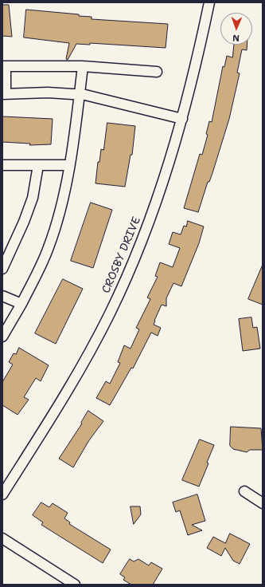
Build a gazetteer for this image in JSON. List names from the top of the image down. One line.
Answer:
{"streets":{"street":["CROSBY DRIVE"]},"north":"bottom"}
